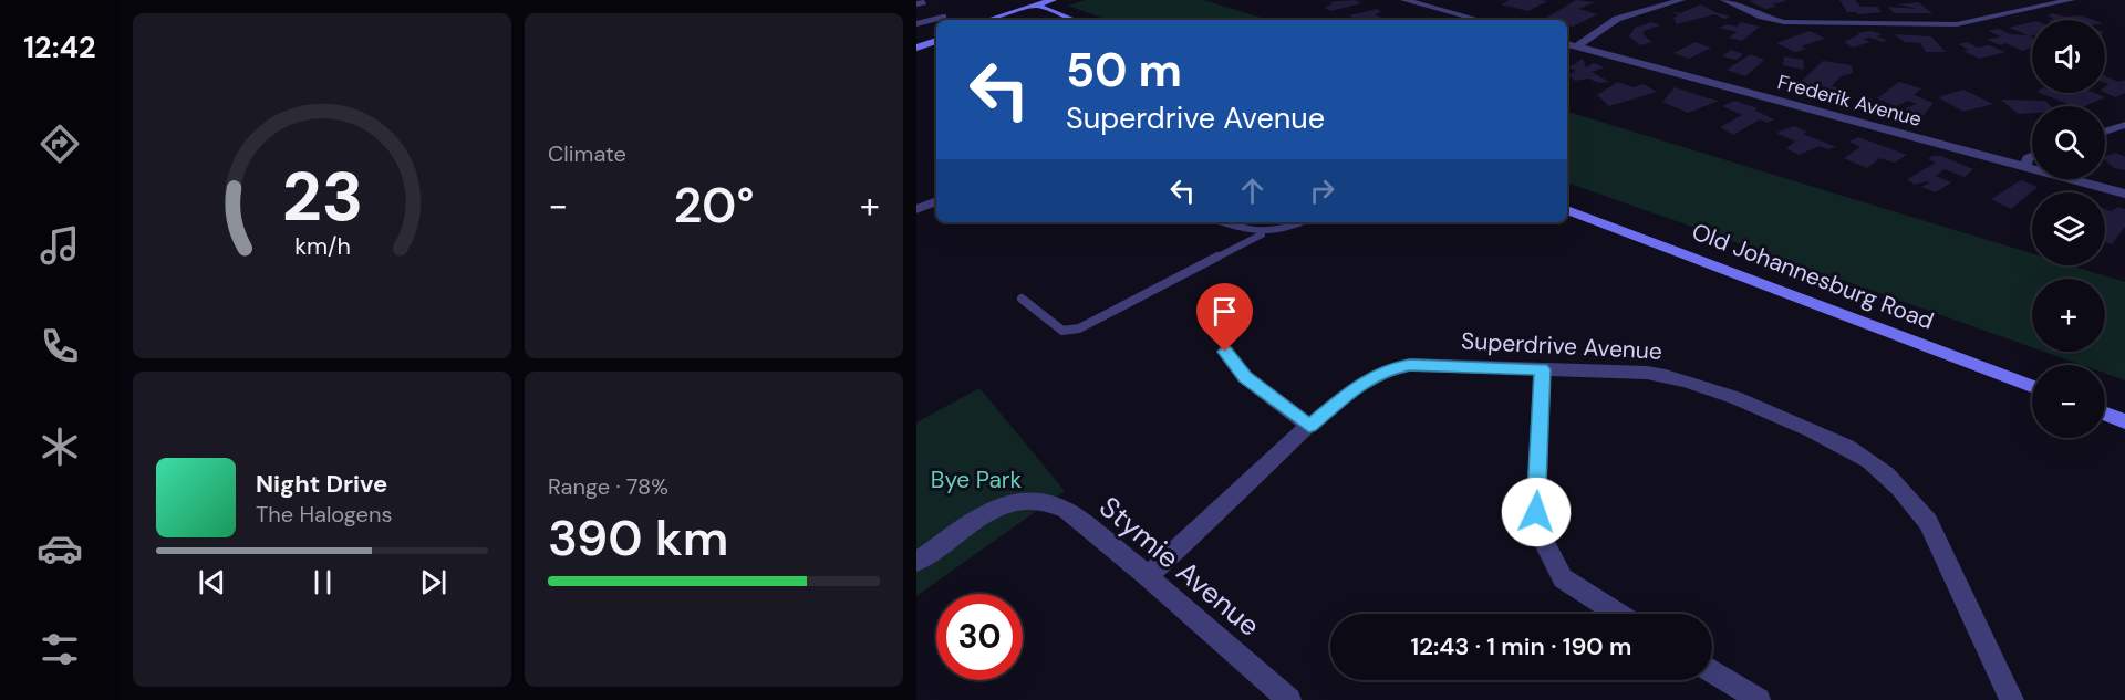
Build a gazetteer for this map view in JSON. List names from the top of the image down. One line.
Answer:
{"streets":{"main road":["Old Johannesburg Road"],"street":["Frederik Avenue","Superdrive Avenue","Stymie Avenue"]},"crossings":[["Superdrive Avenue","Stymie Avenue"]],"parks":["Bye Park"],"page":{"tabs":"12:42","tile":["Climate",["Range · 78%","390 km"]],"map_buttons":["+","−"],"turn":["50 m","Superdrive Avenue"],"heat":["−","20°","+"],"song":["Night Drive","The Halogens"],"limit":"30","trip":"12:43 · 1 min · 190 m","gauge":["23","km/h"]}}
